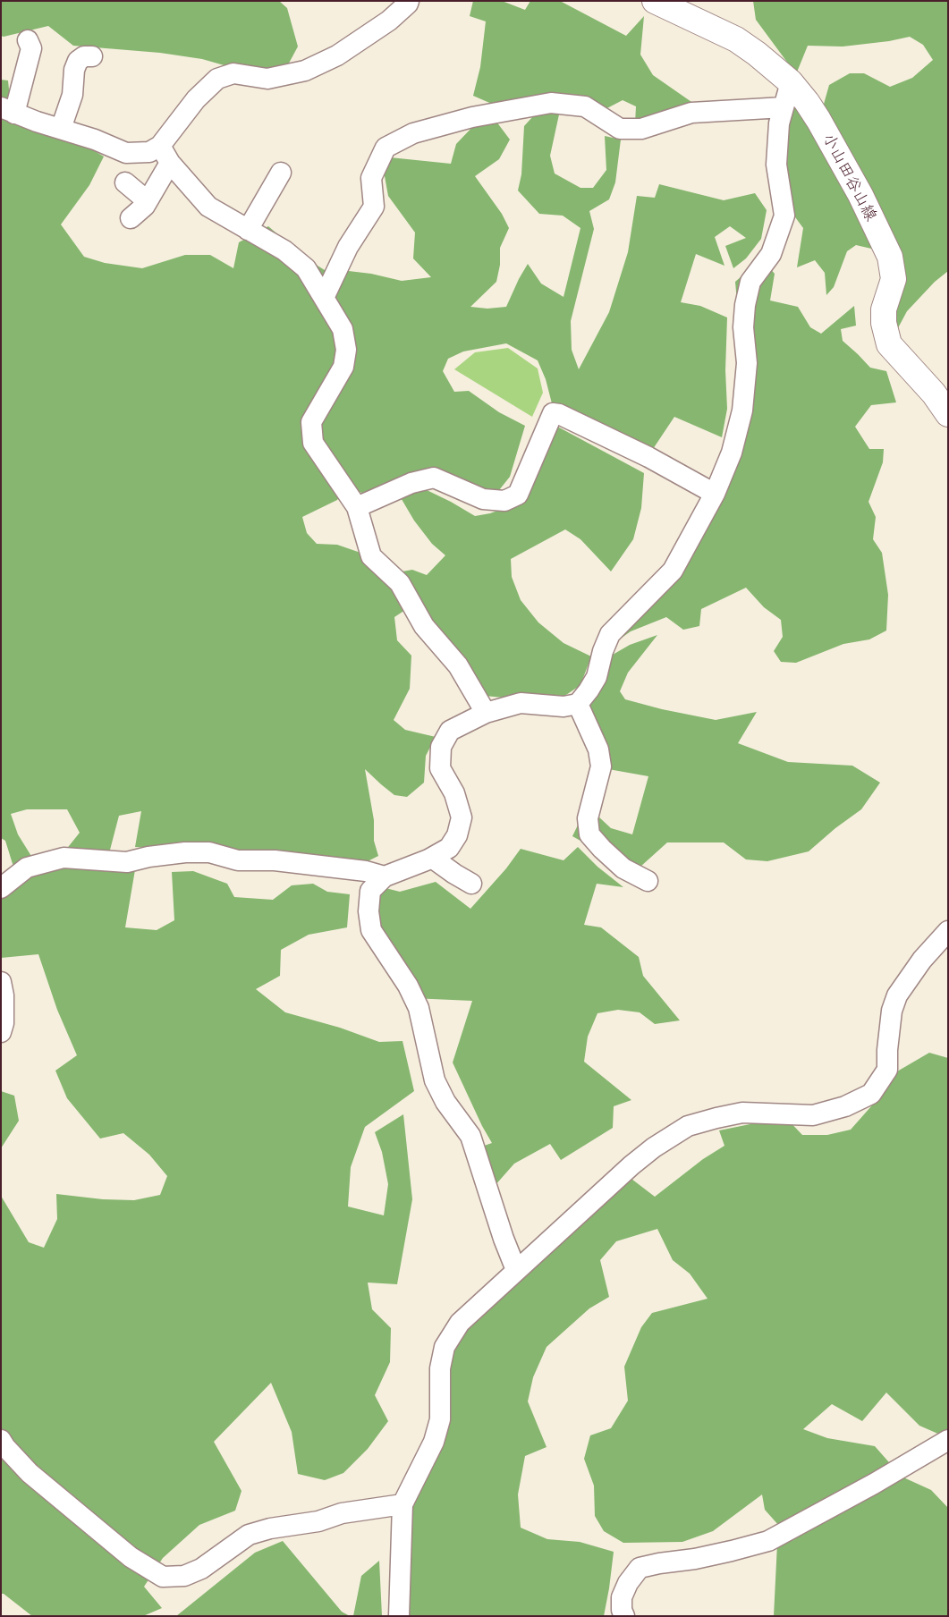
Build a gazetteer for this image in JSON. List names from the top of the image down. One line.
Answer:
{"streets":{"main road":["小山田谷山線"]}}
